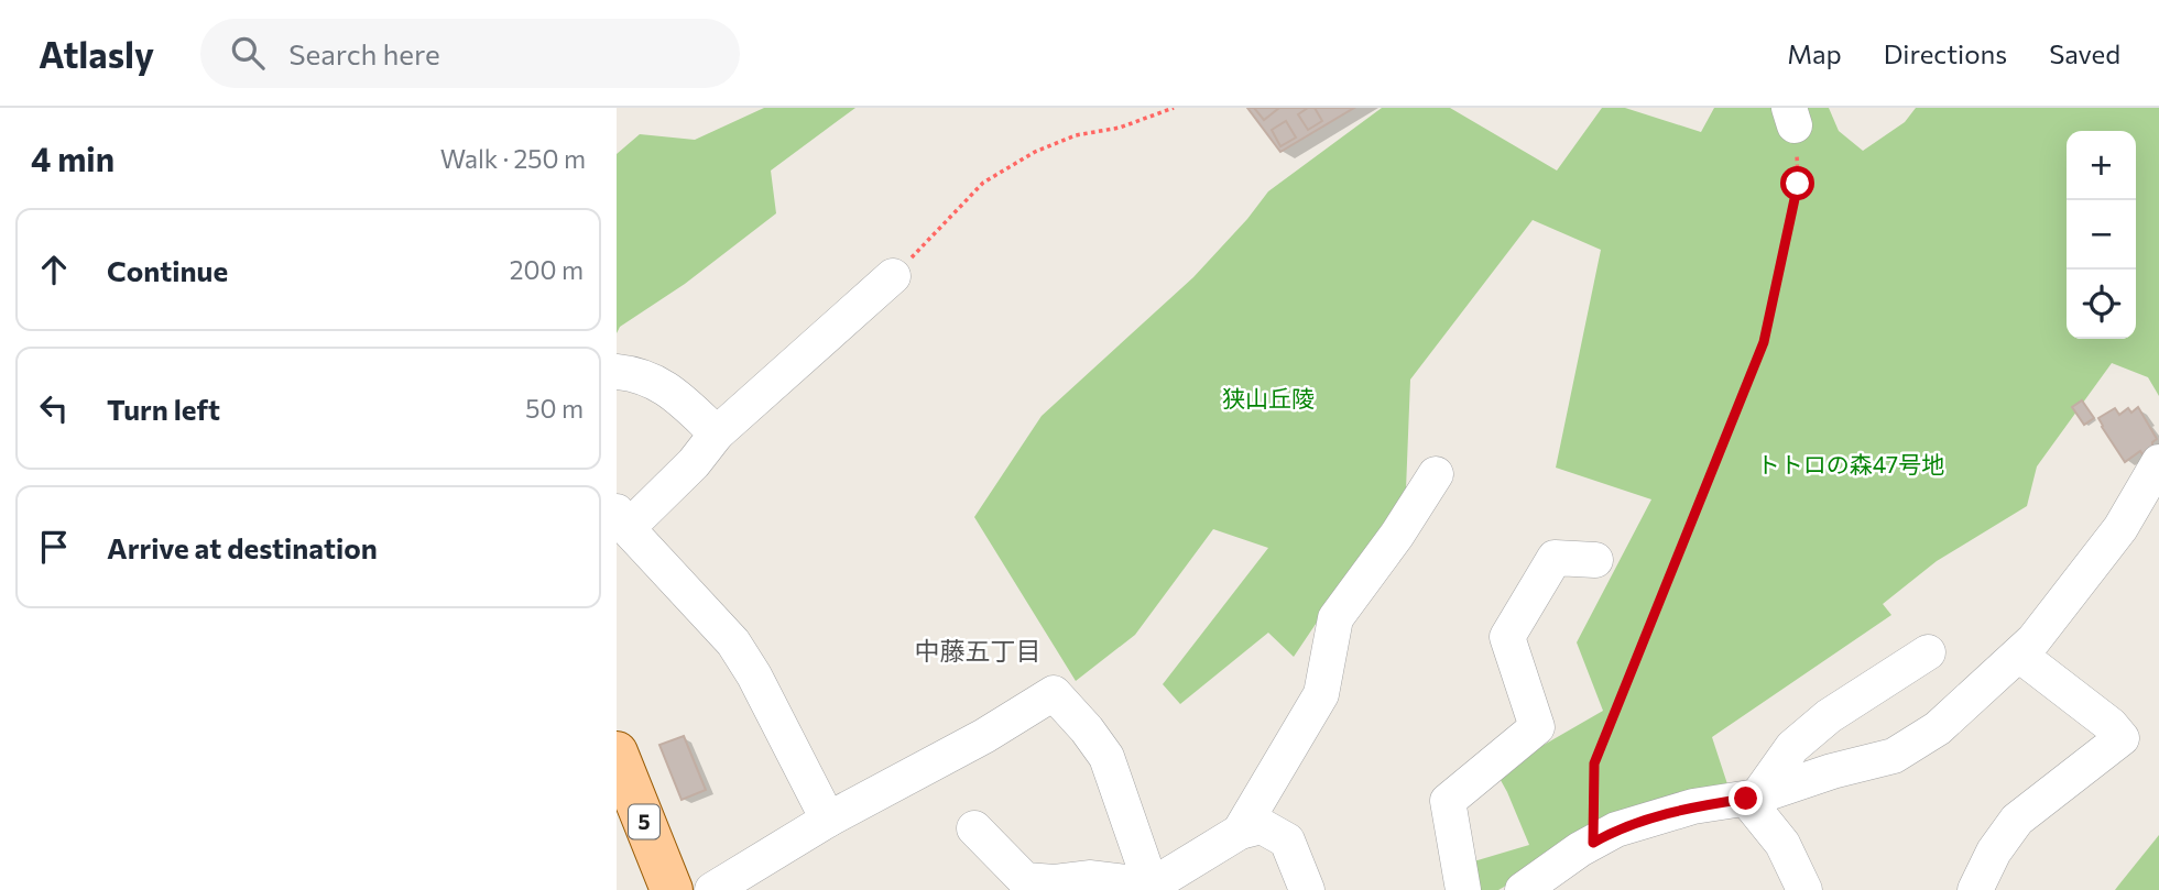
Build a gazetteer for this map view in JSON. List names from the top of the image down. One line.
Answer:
{"streets":{"main road":["5"]},"districts":["中藤五丁目"],"parks":["狭山丘陵","トトロの森47号地"],"page":{"header":"Atlasly","search":"Search here","nav":["Map","Directions","Saved"],"heading":["4 min","Walk · 250 m"],"map_buttons":["+","−"],"list":[["Continue","200 m"],["Turn left","50 m"],"Arrive at destination"]}}
